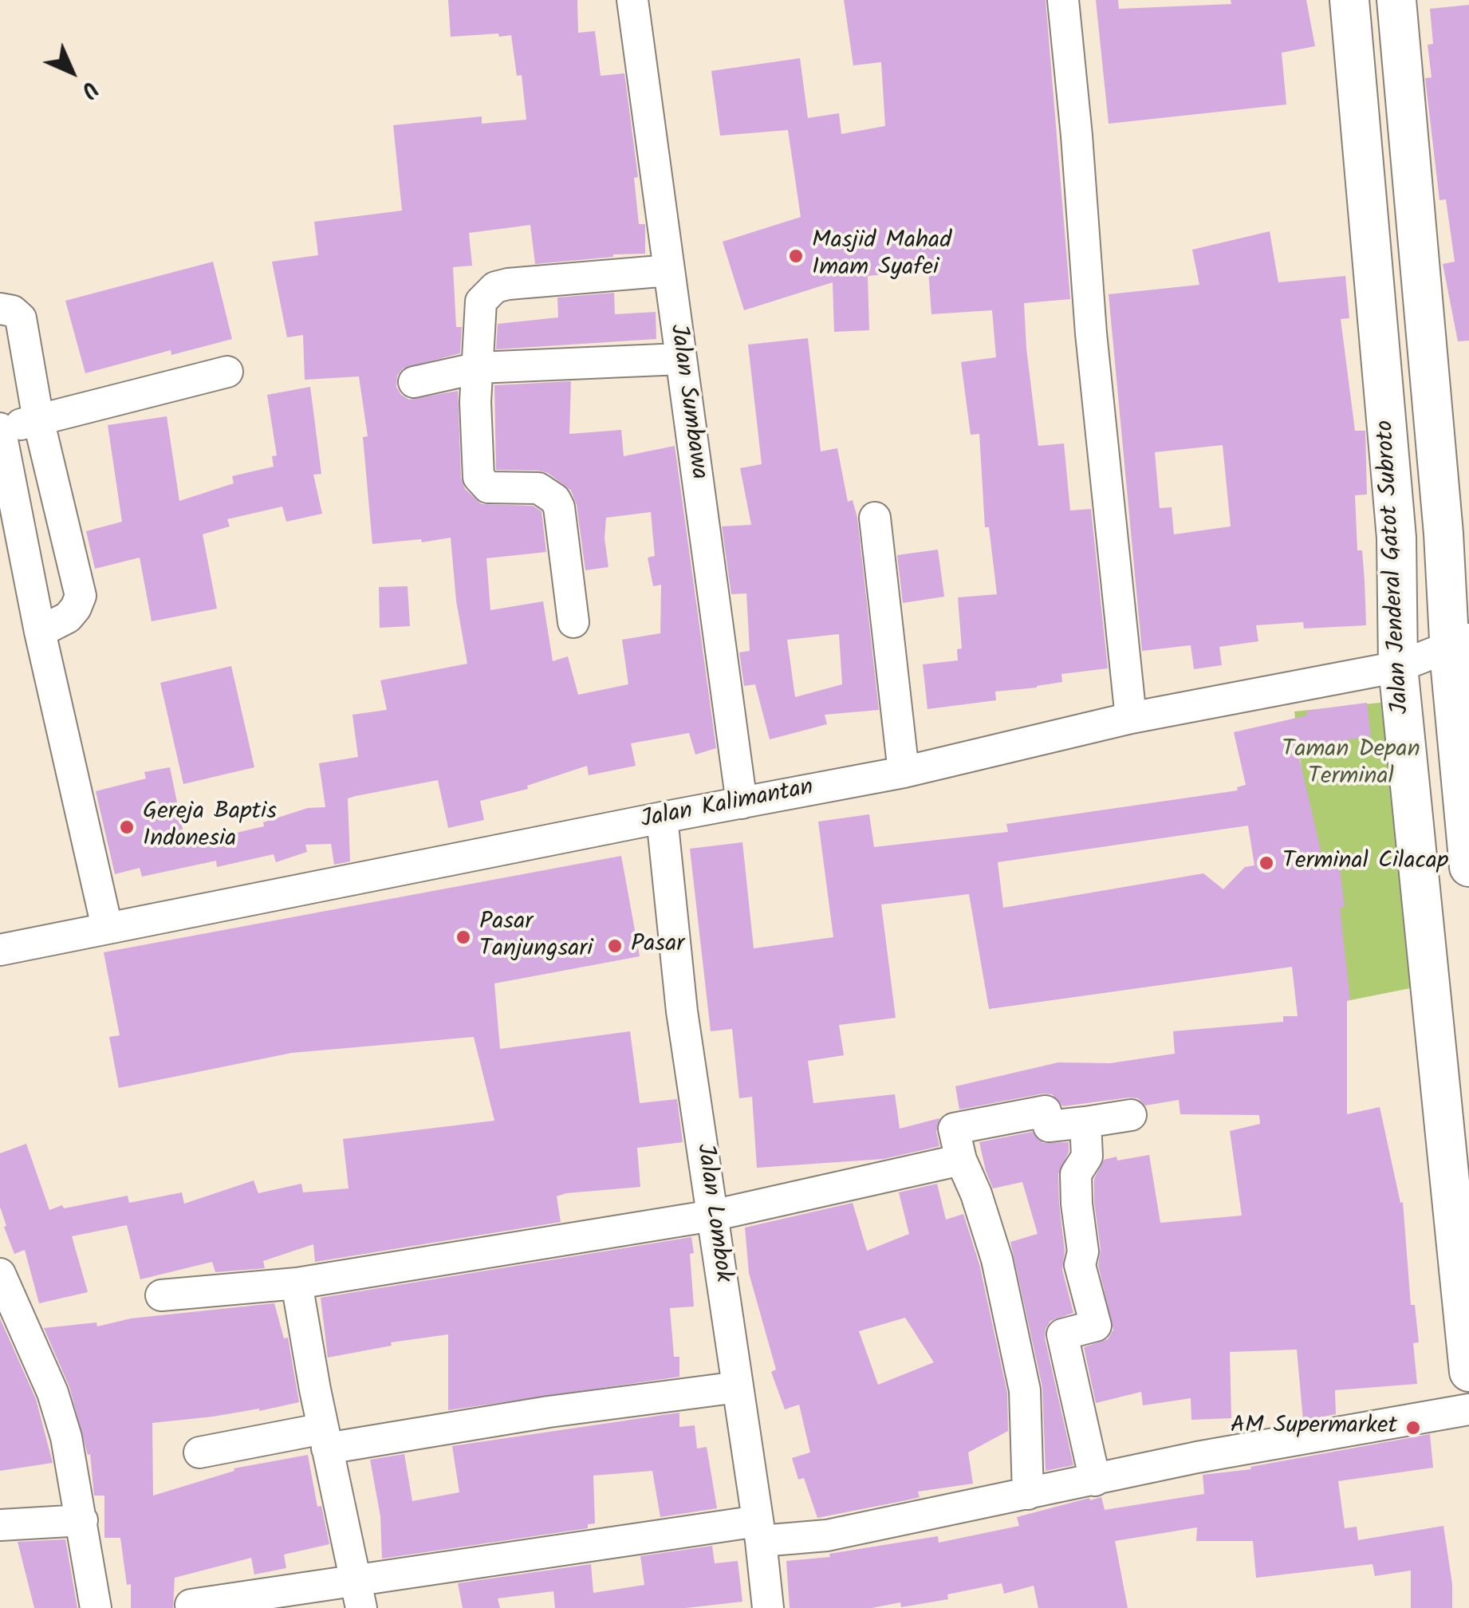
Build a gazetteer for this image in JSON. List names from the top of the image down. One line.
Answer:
{"streets":{"main road":["Jalan Jenderal Gatot Subroto"],"street":["Jalan Sumbawa","Jalan Kalimantan","Jalan Lombok"]},"crossings":[["Jalan Sumbawa","Jalan Kalimantan"],["Jalan Jenderal Gatot Subroto","Jalan Kalimantan"],["Jalan Kalimantan","Jalan Lombok"]],"parks":["Taman Depan Terminal"],"places":["Masjid Mahad Imam Syafei","Gereja Baptis Indonesia","Terminal Cilacap","Pasar Tanjungsari","Pasar","AM Supermarket"],"north":"bottom right"}
